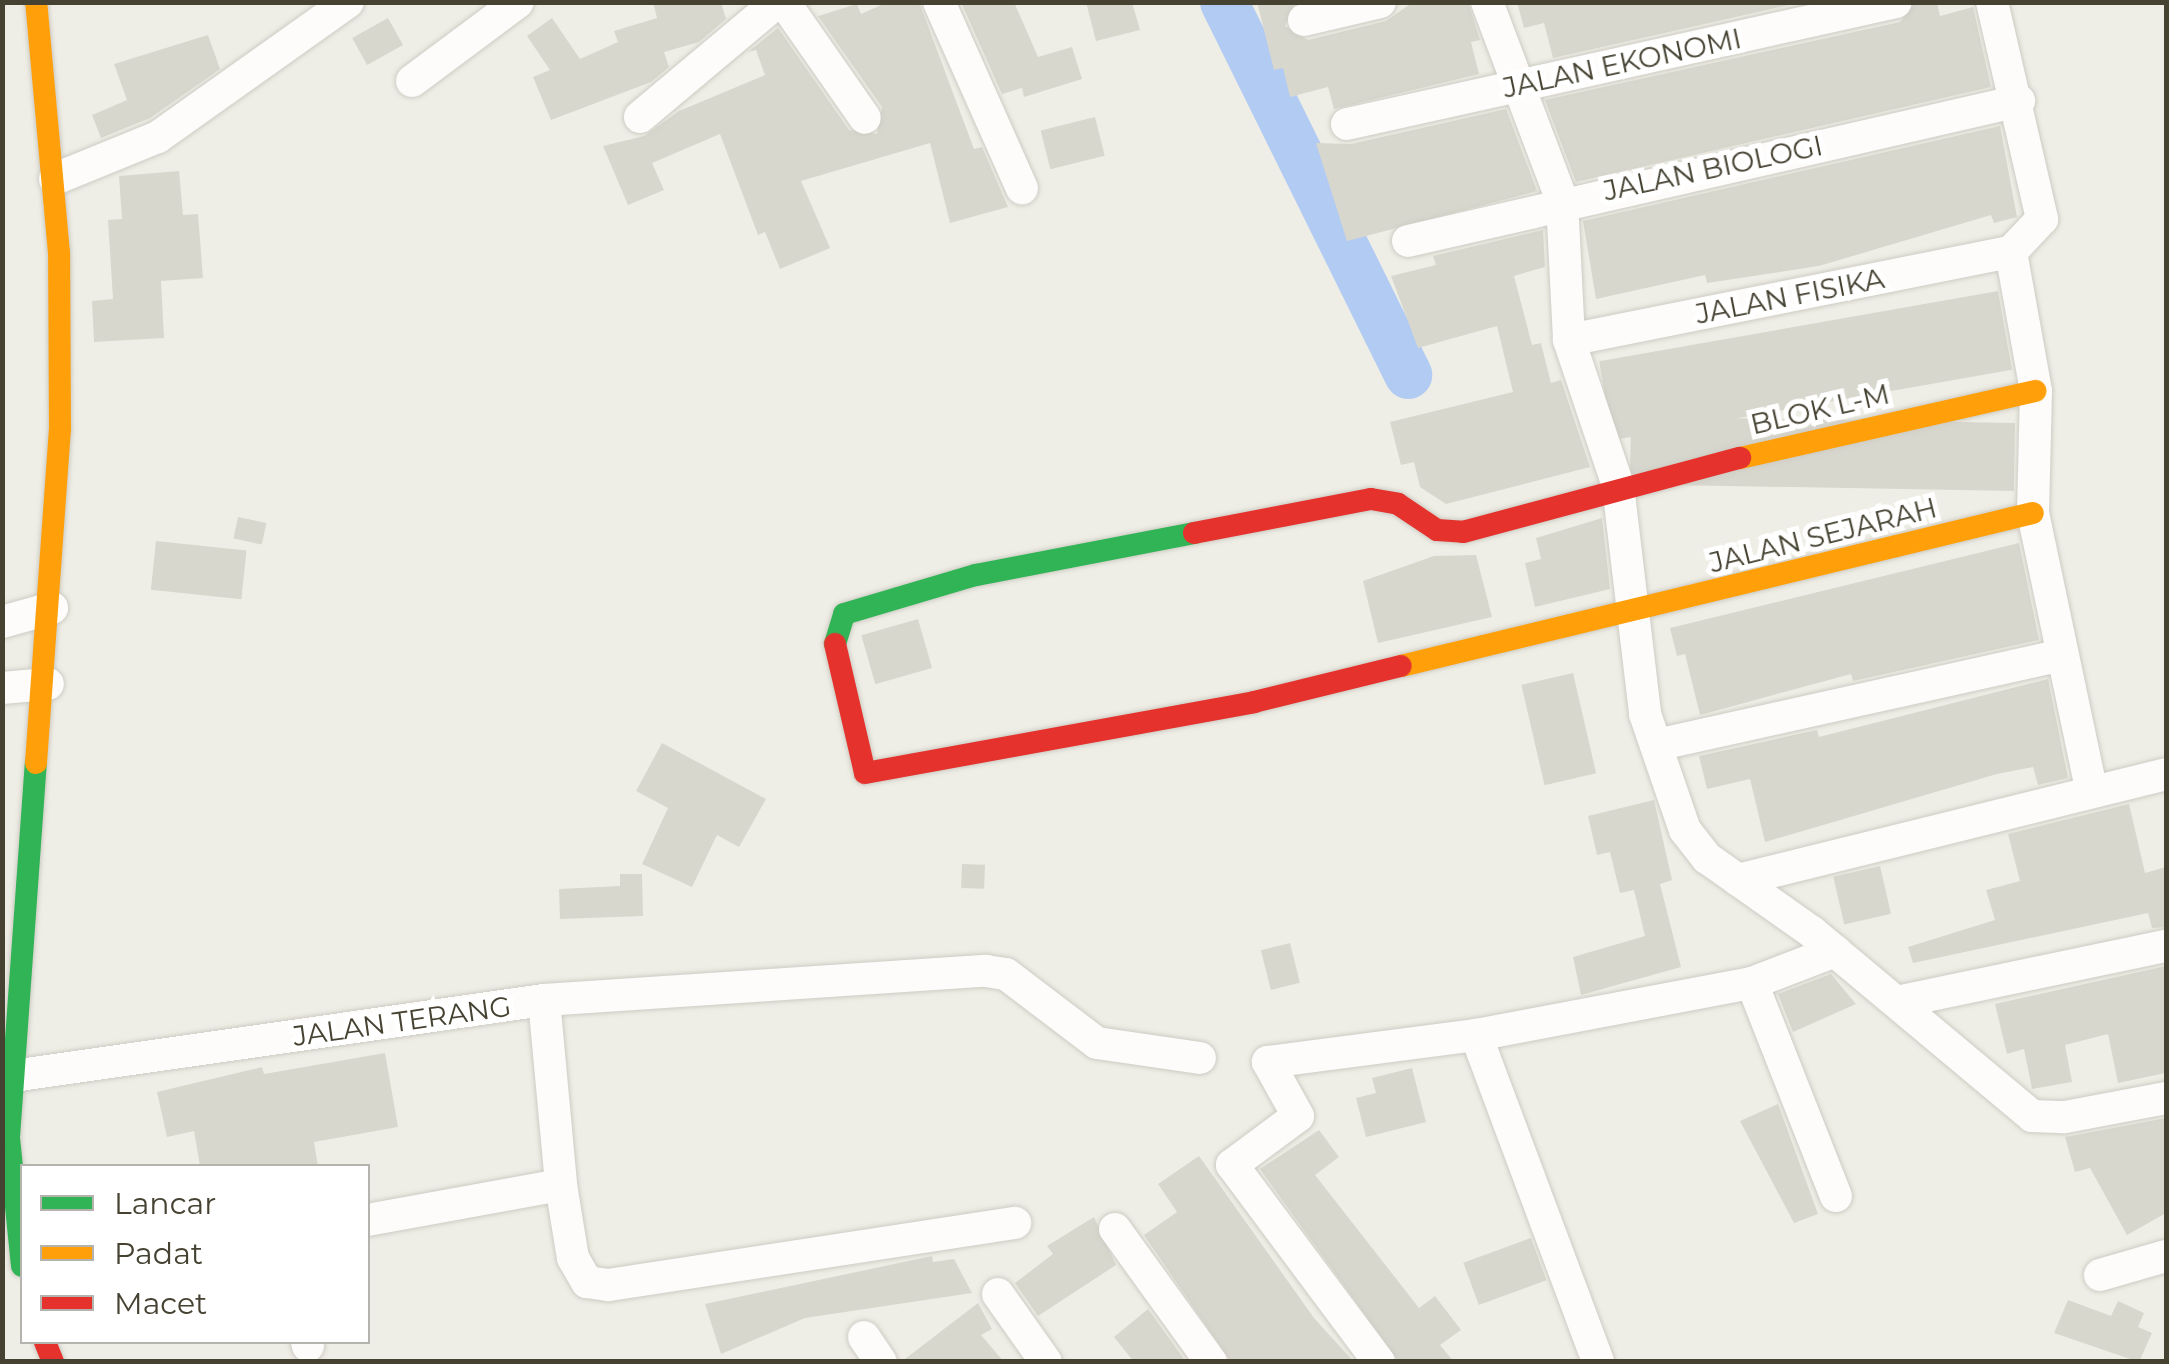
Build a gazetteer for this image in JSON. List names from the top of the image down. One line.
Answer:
{"streets":{"main road":["BLOK L-M","JALAN SEJARAH"],"street":["JALAN EKONOMI","JALAN BIOLOGI","JALAN FISIKA","JALAN TERANG"]},"crossings":[["BLOK L-M","JALAN SEJARAH"]],"legend":["Lancar","Padat","Macet"]}
